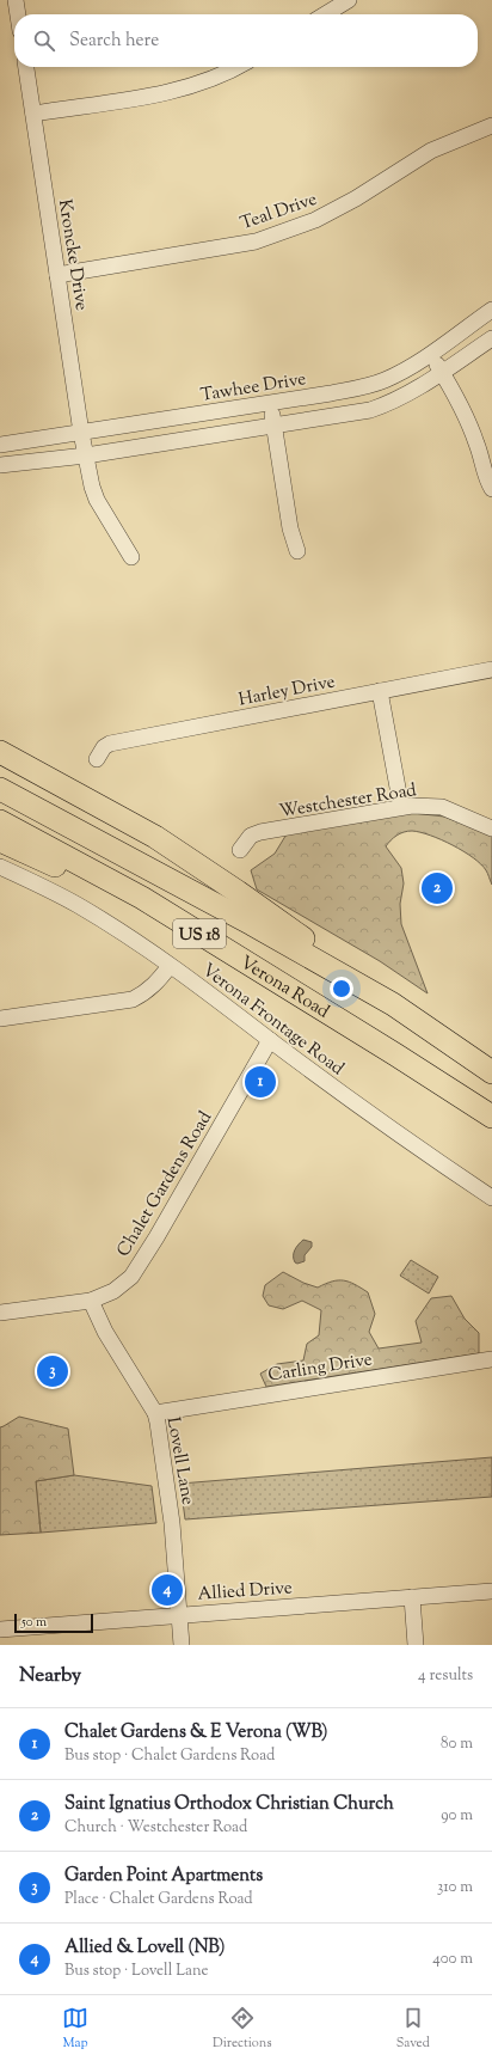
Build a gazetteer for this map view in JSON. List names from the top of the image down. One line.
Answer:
{"streets":{"highway":["US 18","Verona Road"],"street":["Teal Drive","Kroncke Drive","Tawhee Drive","Harley Drive","Westchester Road","Verona Frontage Road","Chalet Gardens Road","Carling Drive","Lovell Lane","Allied Drive"]},"crossings":[["Teal Drive","Kroncke Drive"],["Kroncke Drive","Tawhee Drive"],["Verona Frontage Road","Chalet Gardens Road"],["Chalet Gardens Road","Lovell Lane"],["Carling Drive","Lovell Lane"],["Lovell Lane","Allied Drive"]],"scale_bar":"50 m","page":{"search":"Search here","pins":["2","1","3","4"],"scale":"50 m","heading":["Nearby","4 results"],"list":[{"mark":"1","name":"Chalet Gardens & E Verona (WB)","note":"Bus stop · Chalet Gardens Road","value":"80 m"},{"mark":"2","name":"Saint Ignatius Orthodox Christian Church","note":"Church · Westchester Road","value":"90 m"},{"mark":"3","name":"Garden Point Apartments","note":"Place · Chalet Gardens Road","value":"310 m"},{"mark":"4","name":"Allied & Lovell (NB)","note":"Bus stop · Lovell Lane","value":"400 m"}],"nav":["Map","Directions","Saved"]}}
